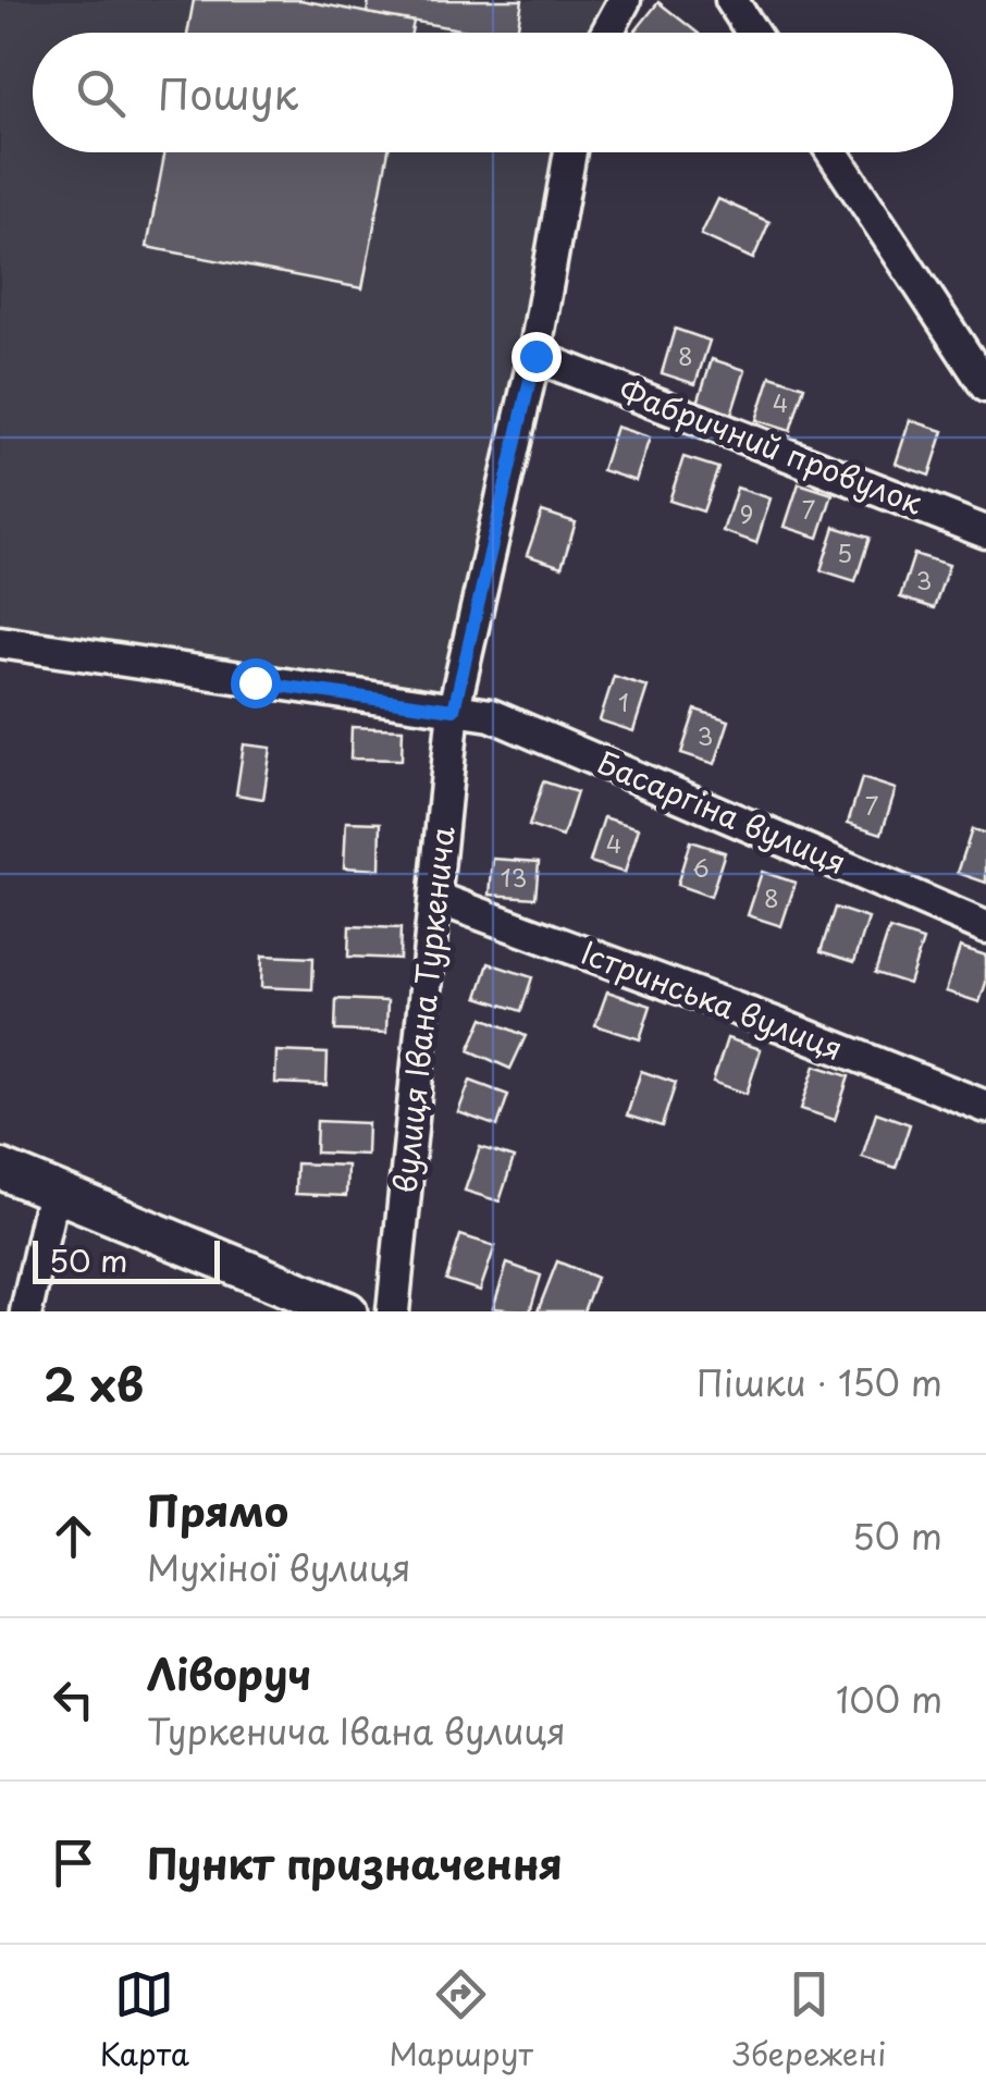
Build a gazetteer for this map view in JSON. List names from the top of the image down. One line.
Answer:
{"streets":{"street":["Фабричний провулок","Басаргіна вулиця","Істринська вулиця","вулиця Івана Туркенича"]},"crossings":[["Фабричний провулок","вулиця Івана Туркенича"],["Басаргіна вулиця","вулиця Івана Туркенича"],["Істринська вулиця","вулиця Івана Туркенича"]],"house_numbers":["8","4","7","9","5","3","1","3","7","4","6","13","8"],"scale_bar":"50 m","page":{"search":"Пошук","scale":"50 m","heading":["2 хв","Пішки · 150 m"],"list":[["Прямо","Мухіної вулиця","50 m"],["Ліворуч","Туркенича Івана вулиця","100 m"],"Пункт призначення"],"nav":["Карта","Маршрут","Збережені"]}}
